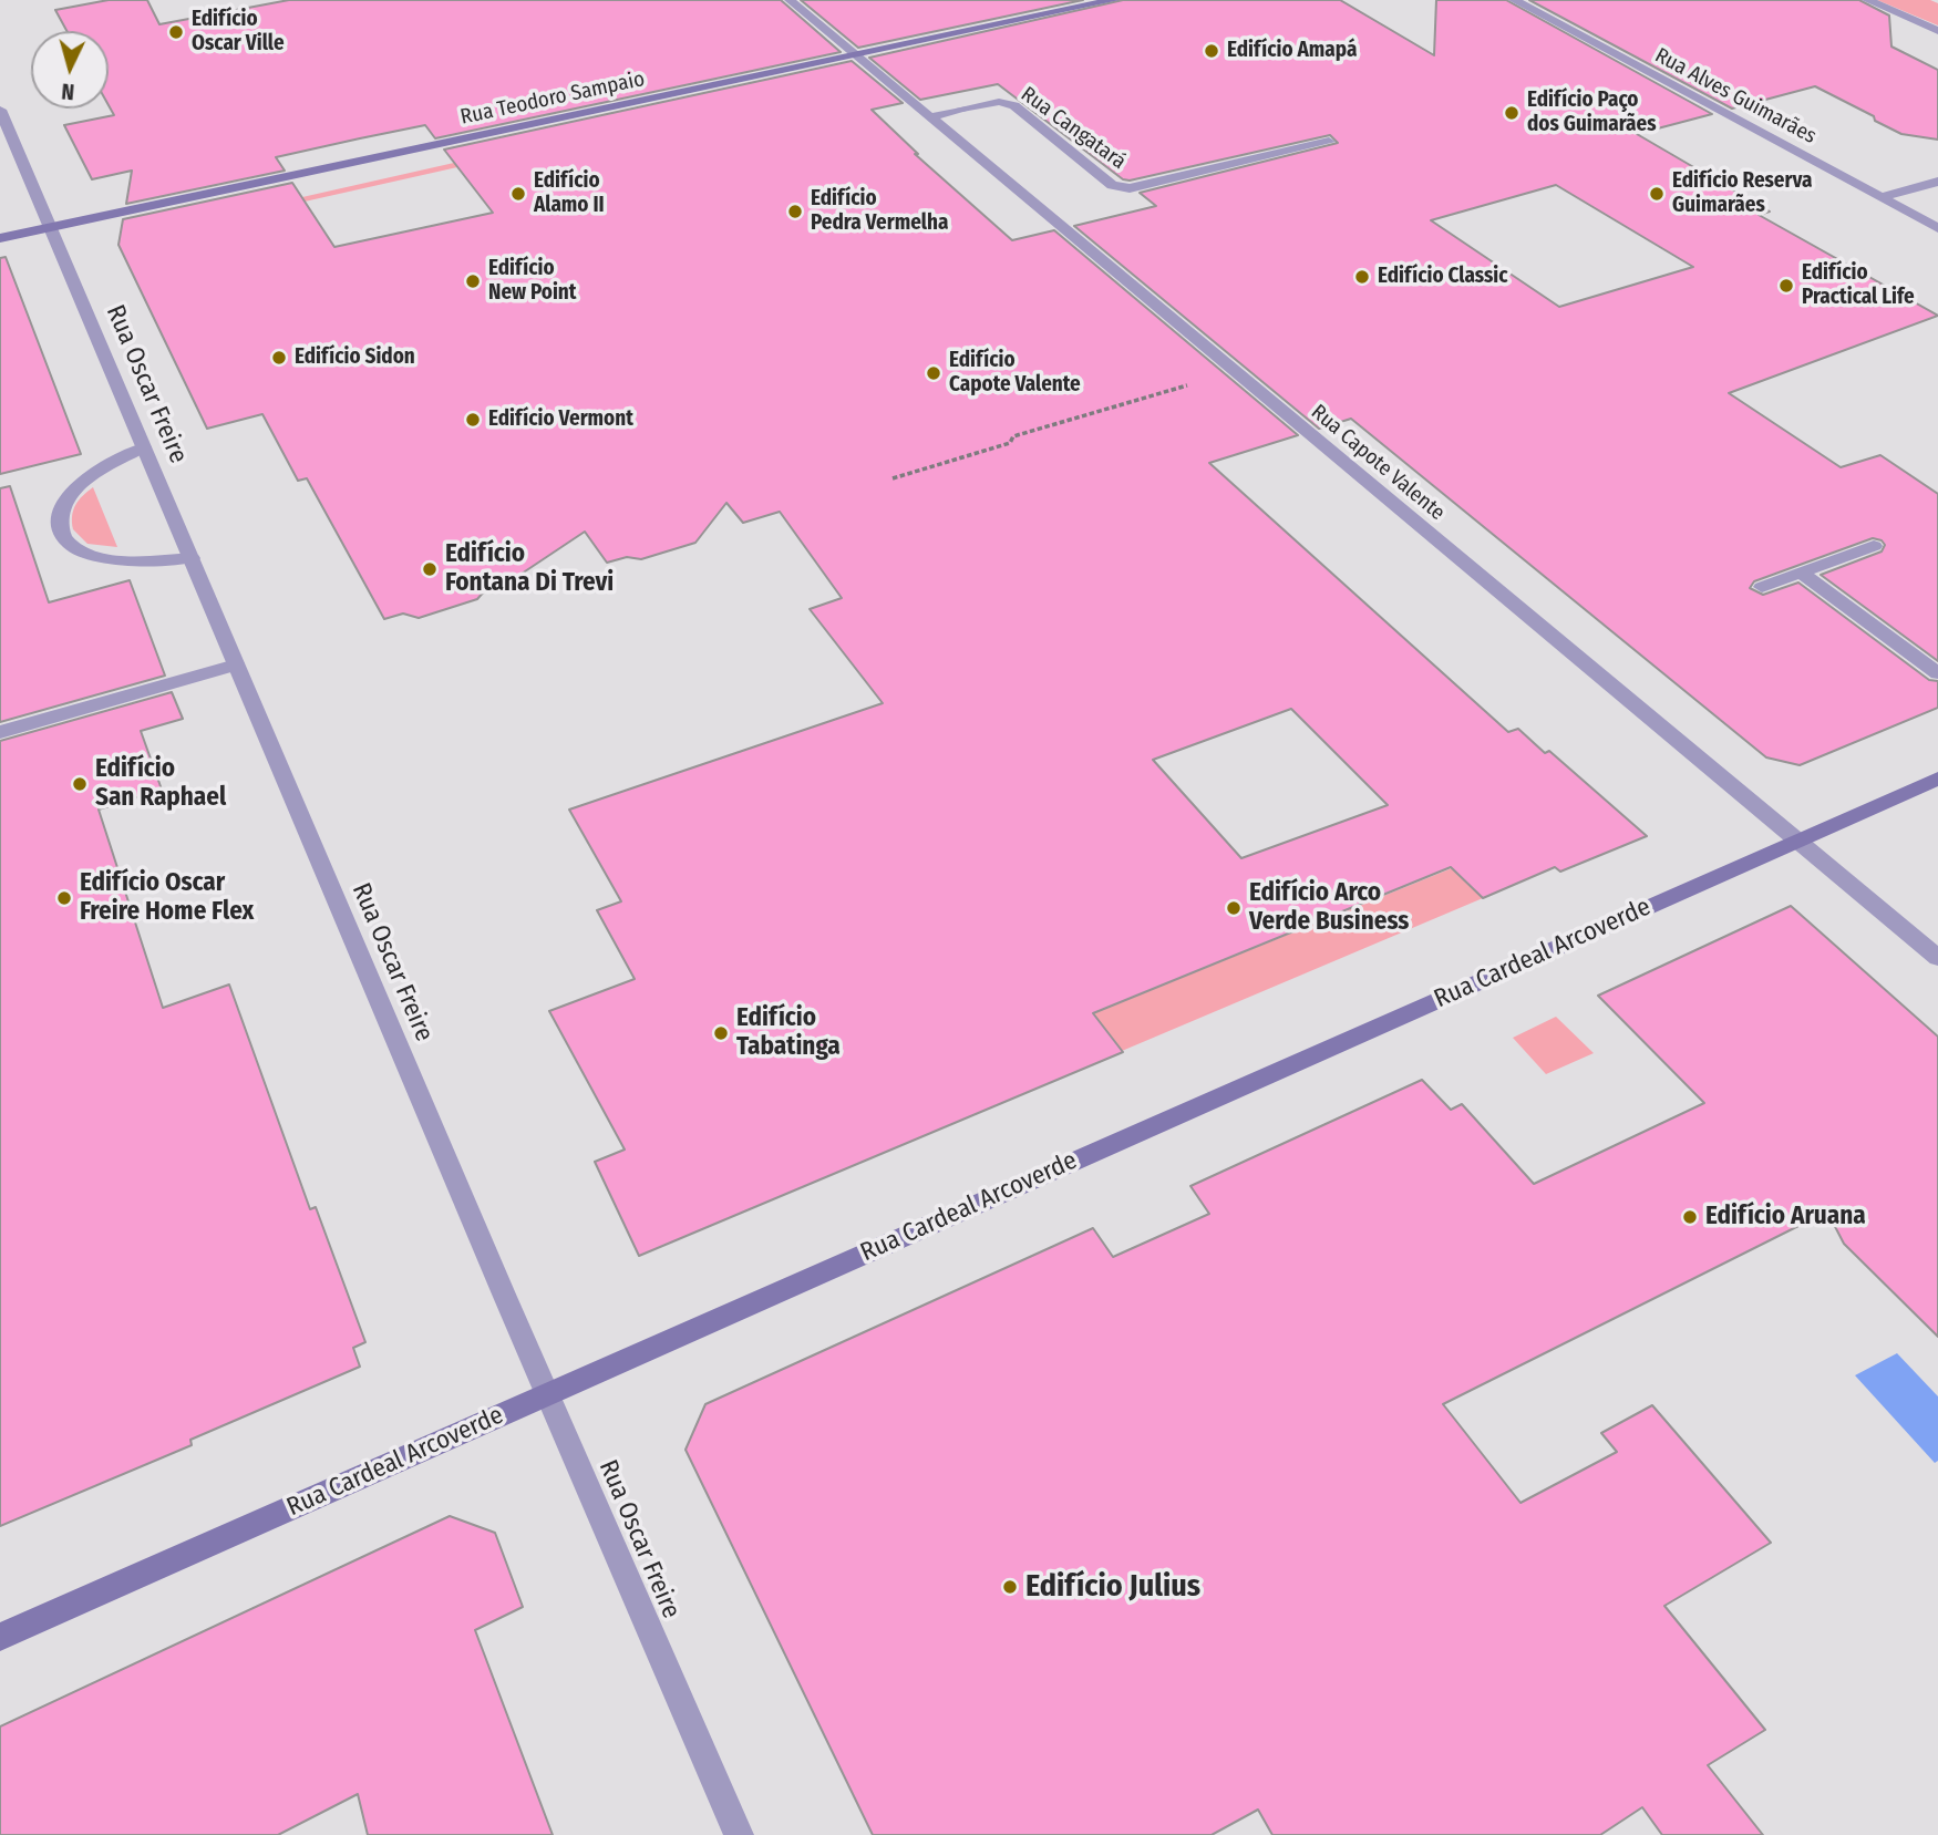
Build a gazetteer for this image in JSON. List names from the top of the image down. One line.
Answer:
{"streets":{"main road":["Rua Teodoro Sampaio","Rua Cardeal Arcoverde"],"street":["Rua Alves Guimarães","Rua Cangatará","Rua Oscar Freire","Rua Capote Valente"]},"crossings":[["Rua Teodoro Sampaio","Rua Oscar Freire"],["Rua Teodoro Sampaio","Rua Capote Valente"],["Rua Cangatará","Rua Capote Valente"],["Rua Oscar Freire","Rua Cardeal Arcoverde"],["Rua Capote Valente","Rua Cardeal Arcoverde"]],"places":["Edifício Oscar Ville","Edifício Amapá","Edifício Paço dos Guimarães","Edifício Alamo II","Edifício Reserva Guimarães","Edifício Pedra Vermelha","Edifício Classic","Edifício New Point","Edifício Practical Life","Edifício Sidon","Edifício Capote Valente","Edifício Vermont","Edifício Fontana Di Trevi","Edifício San Raphael","Edifício Oscar Freire Home Flex","Edifício Arco Verde Business","Edifício Tabatinga","Edifício Aruana","Edifício Julius"],"north":"bottom"}
